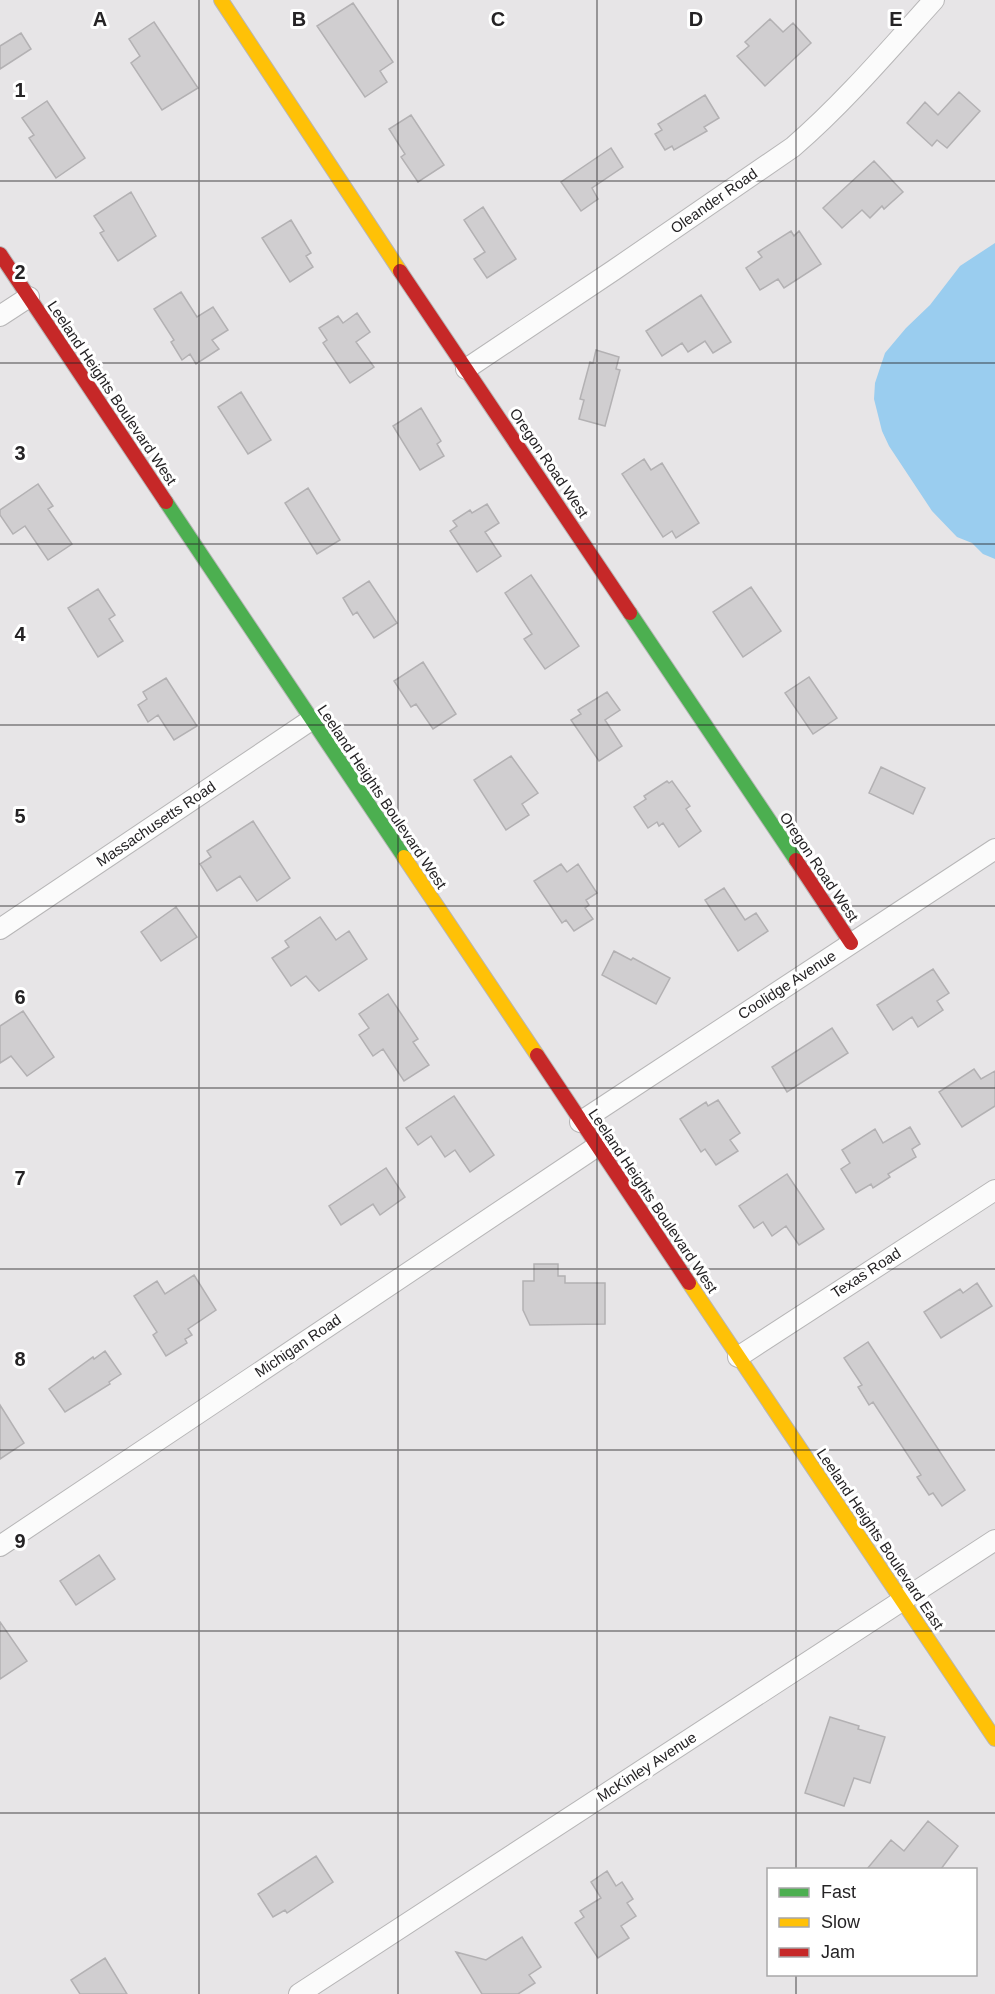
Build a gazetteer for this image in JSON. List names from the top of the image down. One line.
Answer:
{"streets":{"main road":["Leeland Heights Boulevard West","Oregon Road West","Leeland Heights Boulevard East"],"street":["Oleander Road","Massachusetts Road","Coolidge Avenue","Texas Road","Michigan Road","McKinley Avenue"]},"crossings":[["Oleander Road","Oregon Road West"],["Leeland Heights Boulevard West","Massachusetts Road"],["Leeland Heights Boulevard West","Coolidge Avenue"],["Leeland Heights Boulevard West","Texas Road"],["Leeland Heights Boulevard West","Michigan Road"],["Leeland Heights Boulevard West","Leeland Heights Boulevard East"],["Oregon Road West","Coolidge Avenue"],["Texas Road","Leeland Heights Boulevard East"],["Leeland Heights Boulevard East","McKinley Avenue"]],"legend":["Fast","Slow","Jam"],"grid":{"columns":["A","B","C","D","E"],"rows":["1","2","3","4","5","6","7","8","9"]}}
